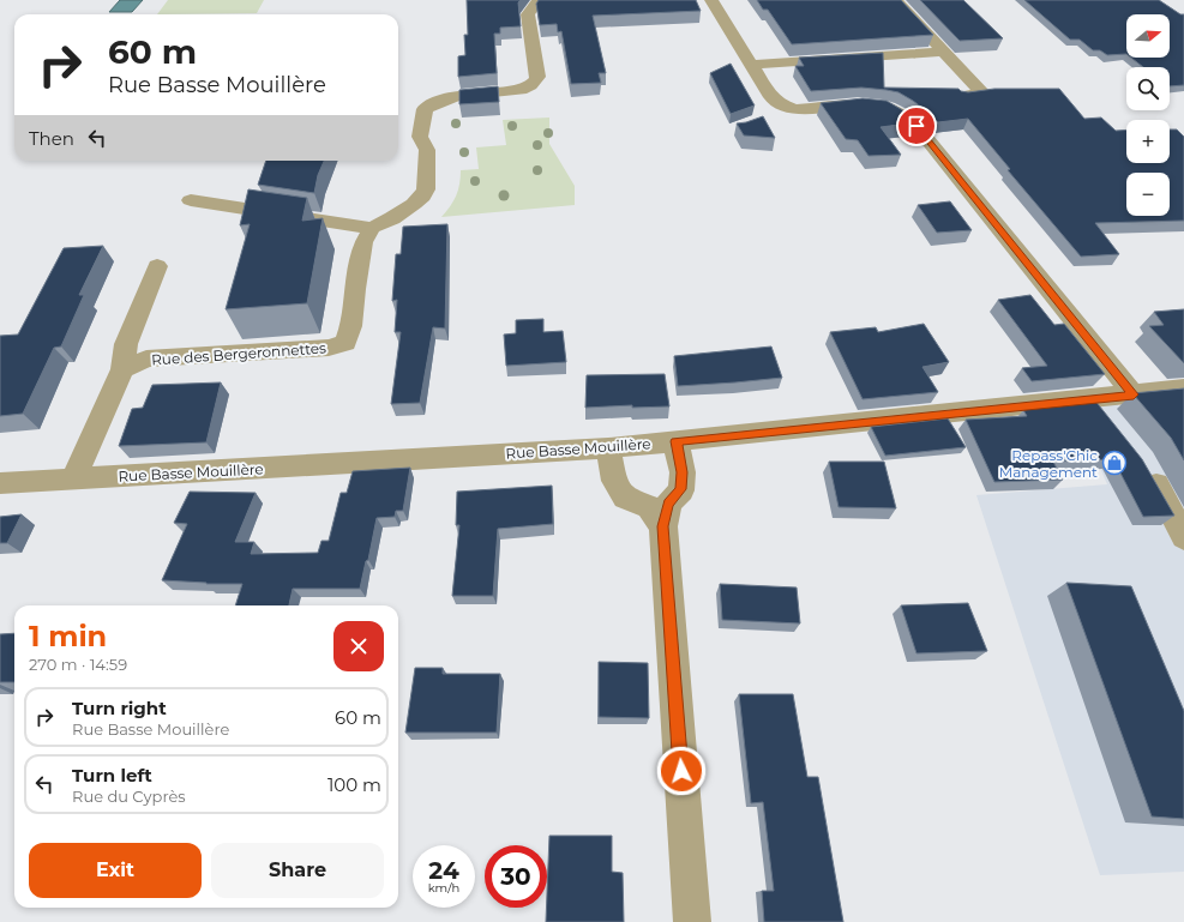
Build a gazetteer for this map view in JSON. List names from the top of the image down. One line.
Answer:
{"streets":{"street":["Rue des Bergeronnettes","Rue Basse Mouillère"]},"places":{"shop":["Repass'Chic Management"]},"north":"right","page":{"map_buttons":["+","−"],"turn":["60 m","Rue Basse Mouillère"],"then":"Then","heading":["1 min","270 m · 14:59"],"list":[{"name":"Turn right","note":"Rue Basse Mouillère","value":"60 m"},{"name":"Turn left","note":"Rue du Cyprès","value":"100 m"}],"buttons":["Exit","Share"],"speed":"24 km/h","limit":"30"}}
